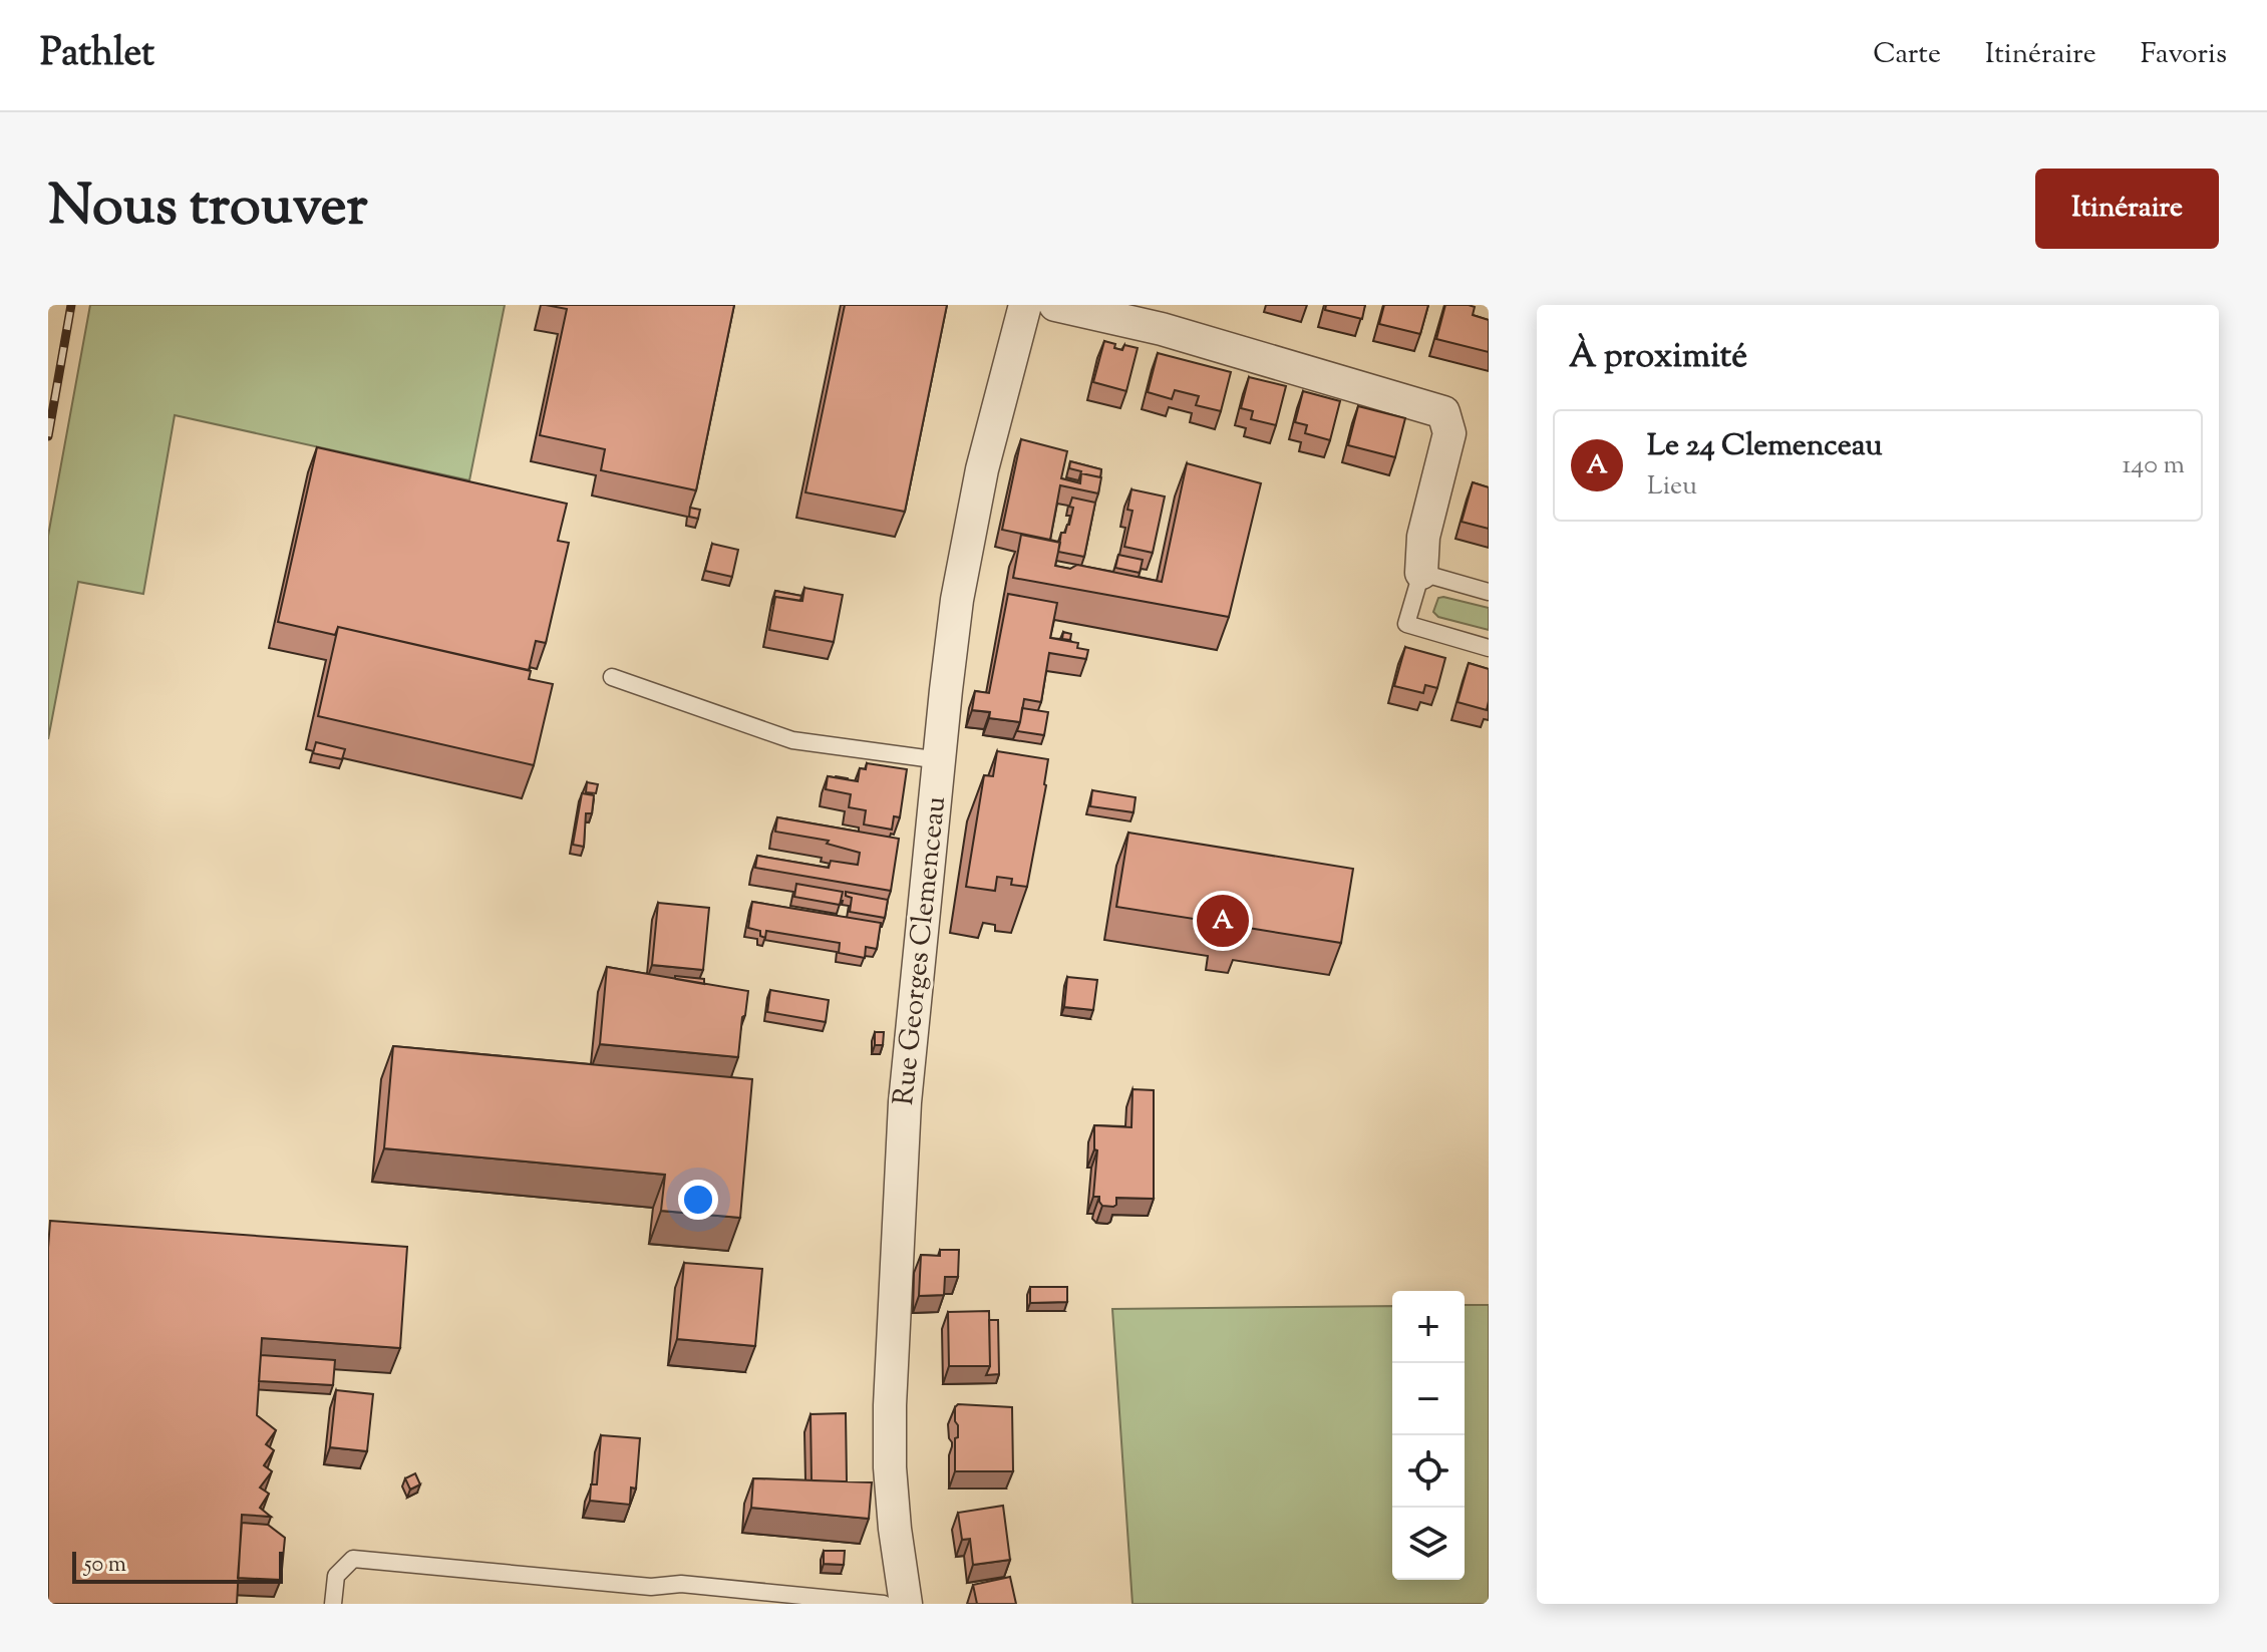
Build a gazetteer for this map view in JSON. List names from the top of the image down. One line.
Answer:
{"streets":{"street":["Rue Georges Clemenceau"]},"scale_bar":"50 m","page":{"header":"Pathlet","nav":["Carte","Itinéraire","Favoris"],"title":"Nous trouver","buttons":"Itinéraire","heading":"À proximité","list":[{"mark":"A","name":"Le 24 Clemenceau","note":"Lieu","value":"140 m"}],"pins":"A","map_buttons":["+","−"],"scale":"50 m"}}
